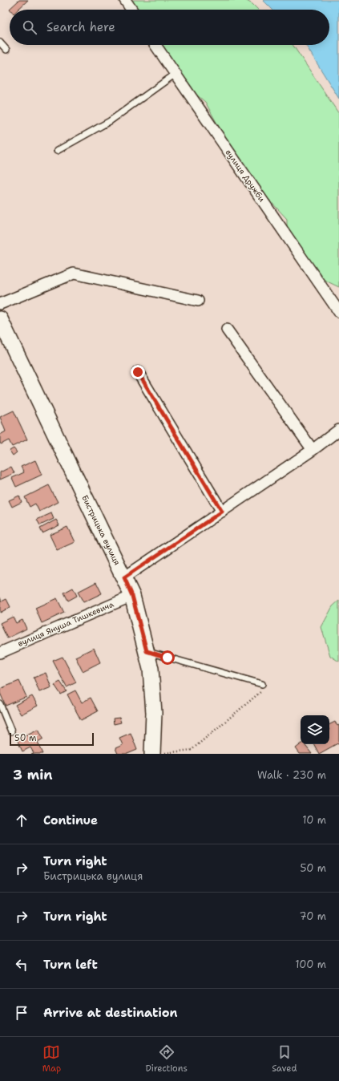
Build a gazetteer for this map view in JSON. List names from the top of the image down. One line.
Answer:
{"streets":{"street":["вулиця Дружби","Бистрицька вулиця","вулиця Януша Тишкевича"]},"crossings":[["Бистрицька вулиця","вулиця Януша Тишкевича"]],"scale_bar":"50 m","page":{"search":"Search here","scale":"50 m","heading":["3 min","Walk · 230 m"],"list":[["Continue","10 m"],["Turn right","Бистрицька вулиця","50 m"],["Turn right","70 m"],["Turn left","100 m"],"Arrive at destination"],"nav":["Map","Directions","Saved"]}}
